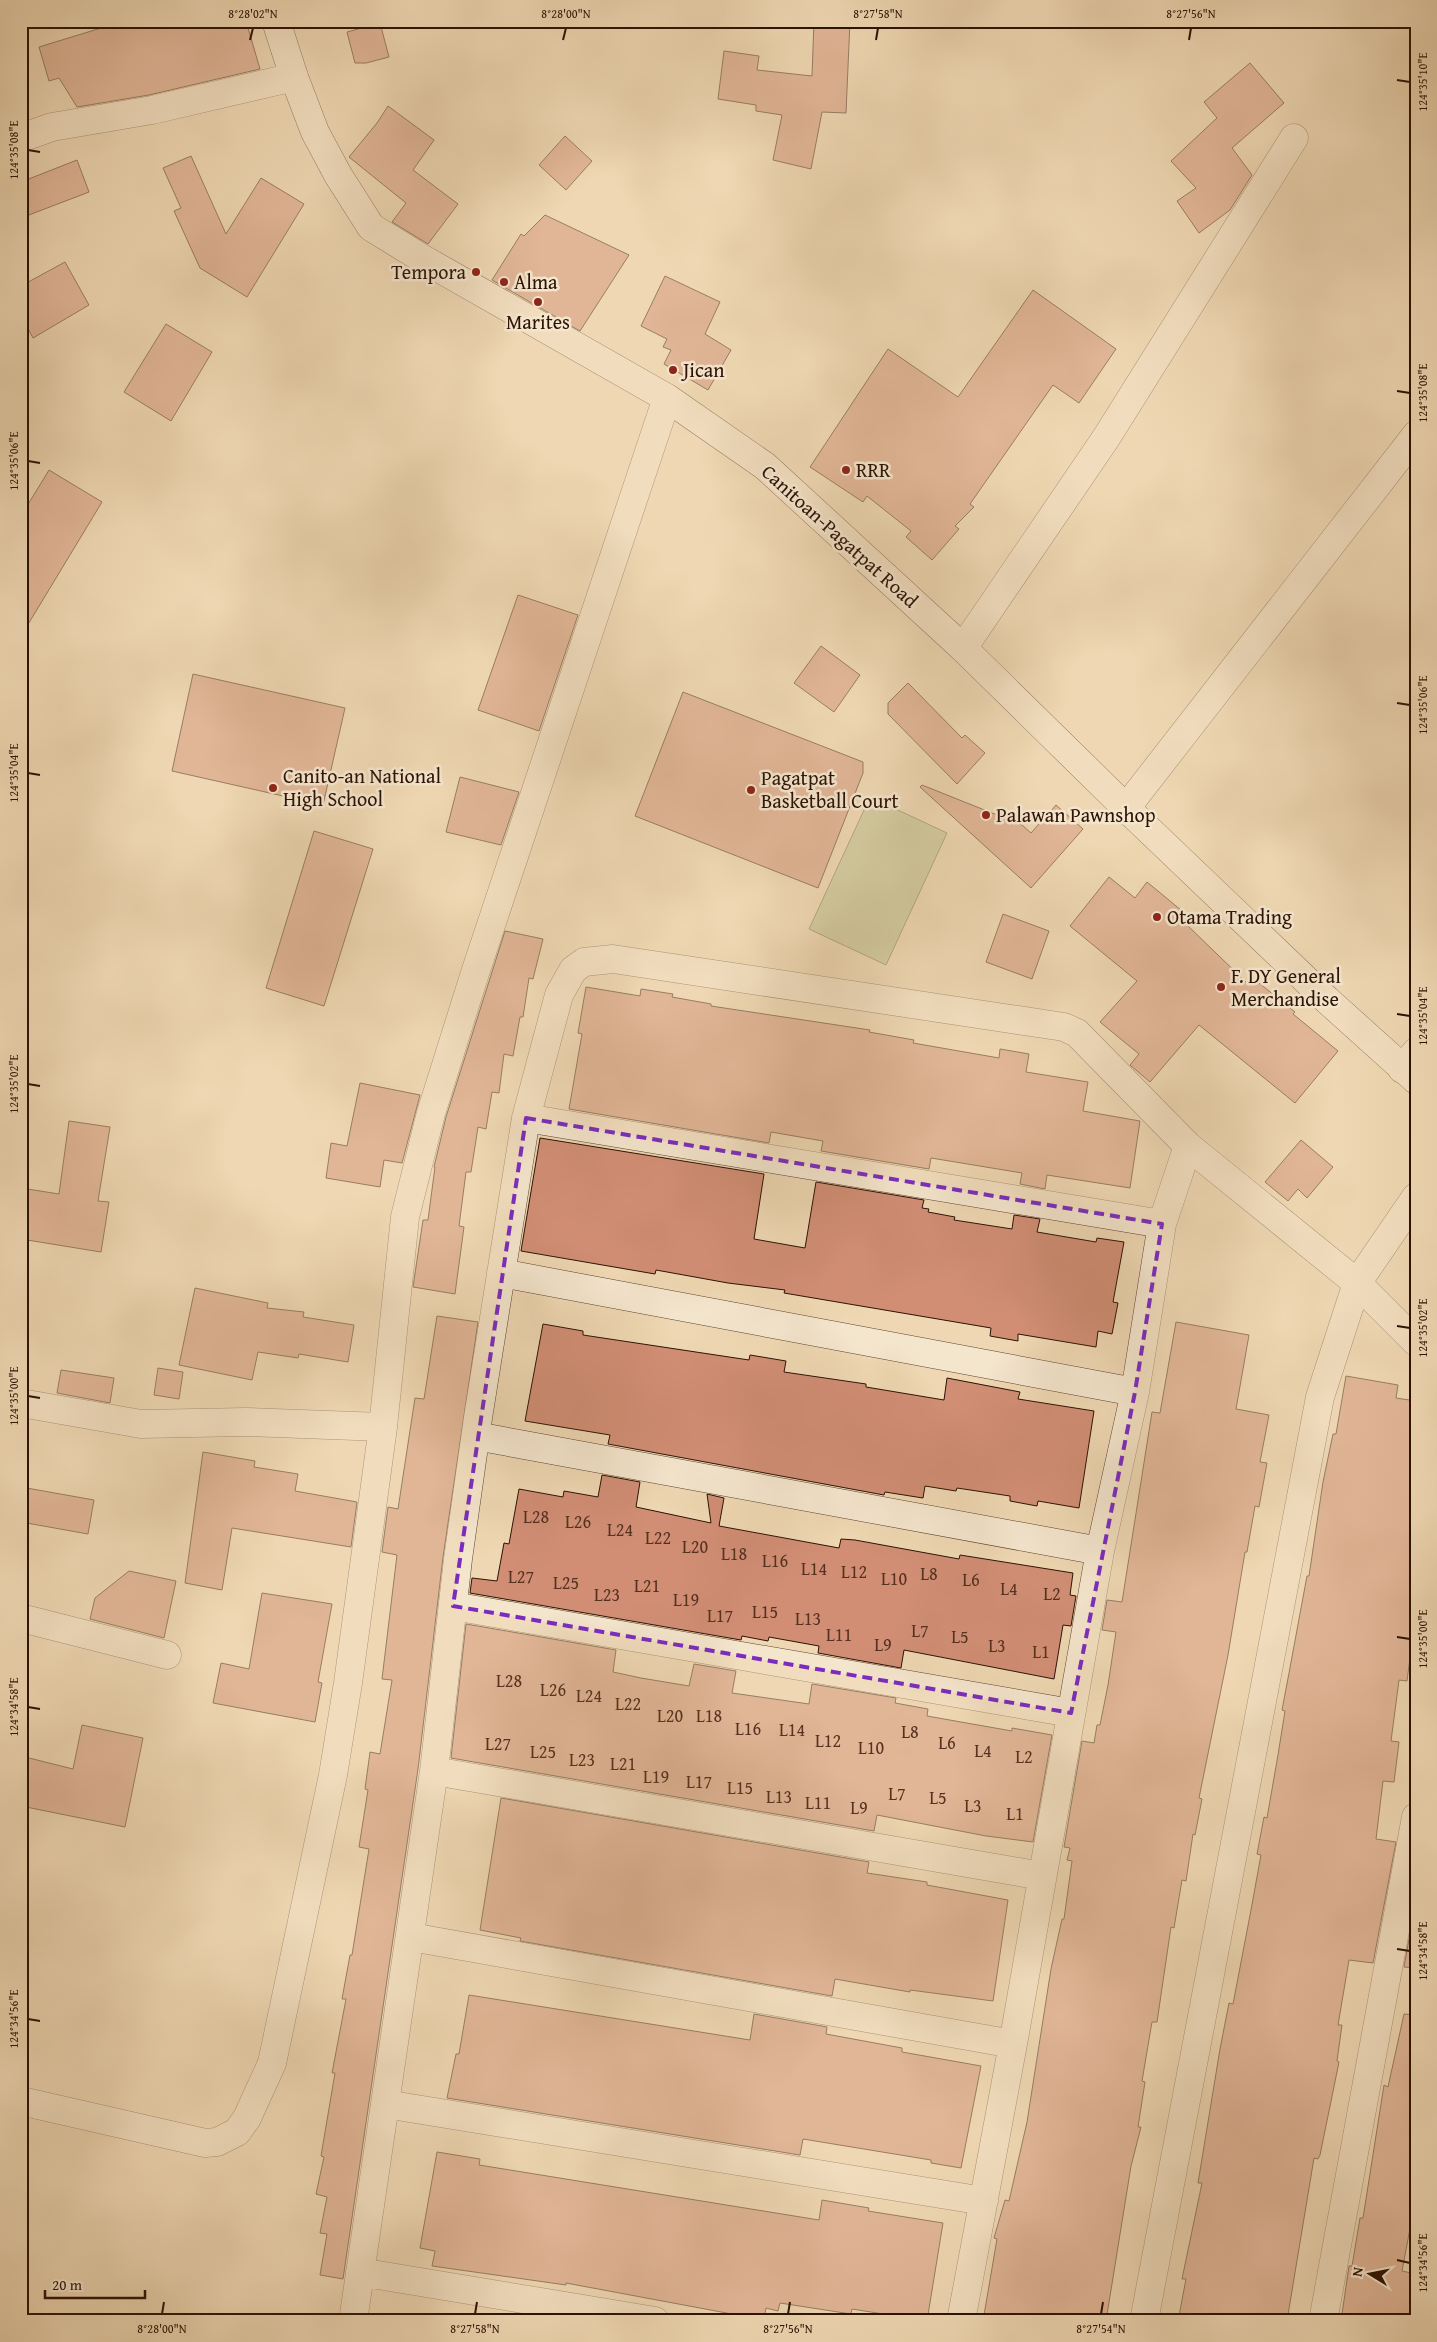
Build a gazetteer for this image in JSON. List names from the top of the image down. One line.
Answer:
{"streets":{"street":["Canitoan-Pagatpat Road"]},"places":["Tempora","Alma","Marites","Jican","RRR","Canito-an National High School","Pagatpat Basketball Court","Palawan Pawnshop","Otama Trading","F. DY General Merchandise"],"house_numbers":["L28","L26","L24","L22","L20","L18","L16","L14","L12","L8","L27","L10","L6","L25","L21","L4","L2","L23","L19","L15","L17","L13","L7","L11","L5","L9","L3","L1","L28","L26","L24","L22","L20","L18","L16","L14","L8","L12","L6","L27","L10","L4","L25","L2","L23","L21","L19","L17","L15","L7","L13","L5","L11","L3","L9","L1"],"scale_bar":"20 m","north":"left","coordinates":["8°28'02\"N","8°28'00\"N","8°27'58\"N","8°27'56\"N","124°35'10\"E","124°35'08\"E","124°35'06\"E","124°35'04\"E","124°35'02\"E","124°35'00\"E","124°34'58\"E","124°34'56\"E","8°27'54\"N"]}
